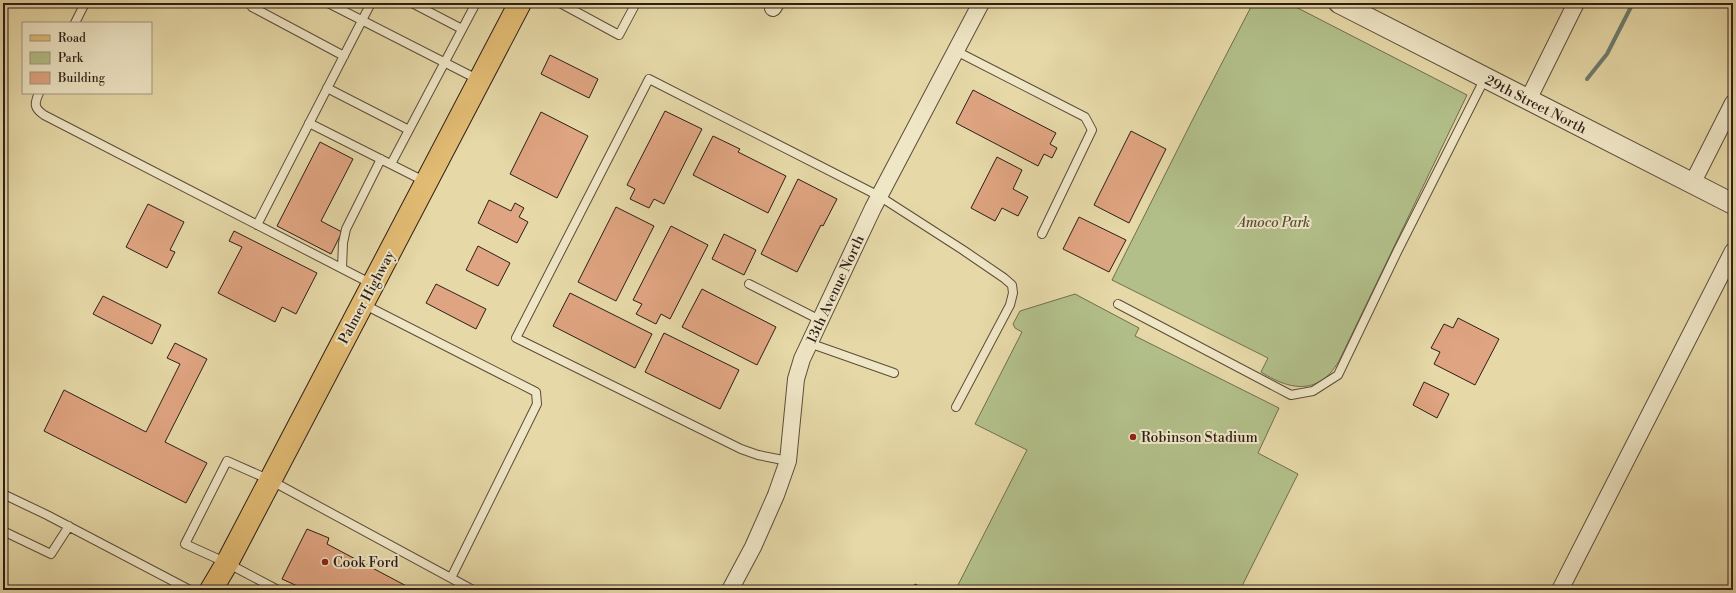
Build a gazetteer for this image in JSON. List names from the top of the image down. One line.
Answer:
{"streets":{"main road":["Palmer Highway"],"street":["29th Street North","13th Avenue North"]},"parks":["Amoco Park"],"places":["Robinson Stadium","Cook Ford"],"legend":["Road","Park","Building"]}
